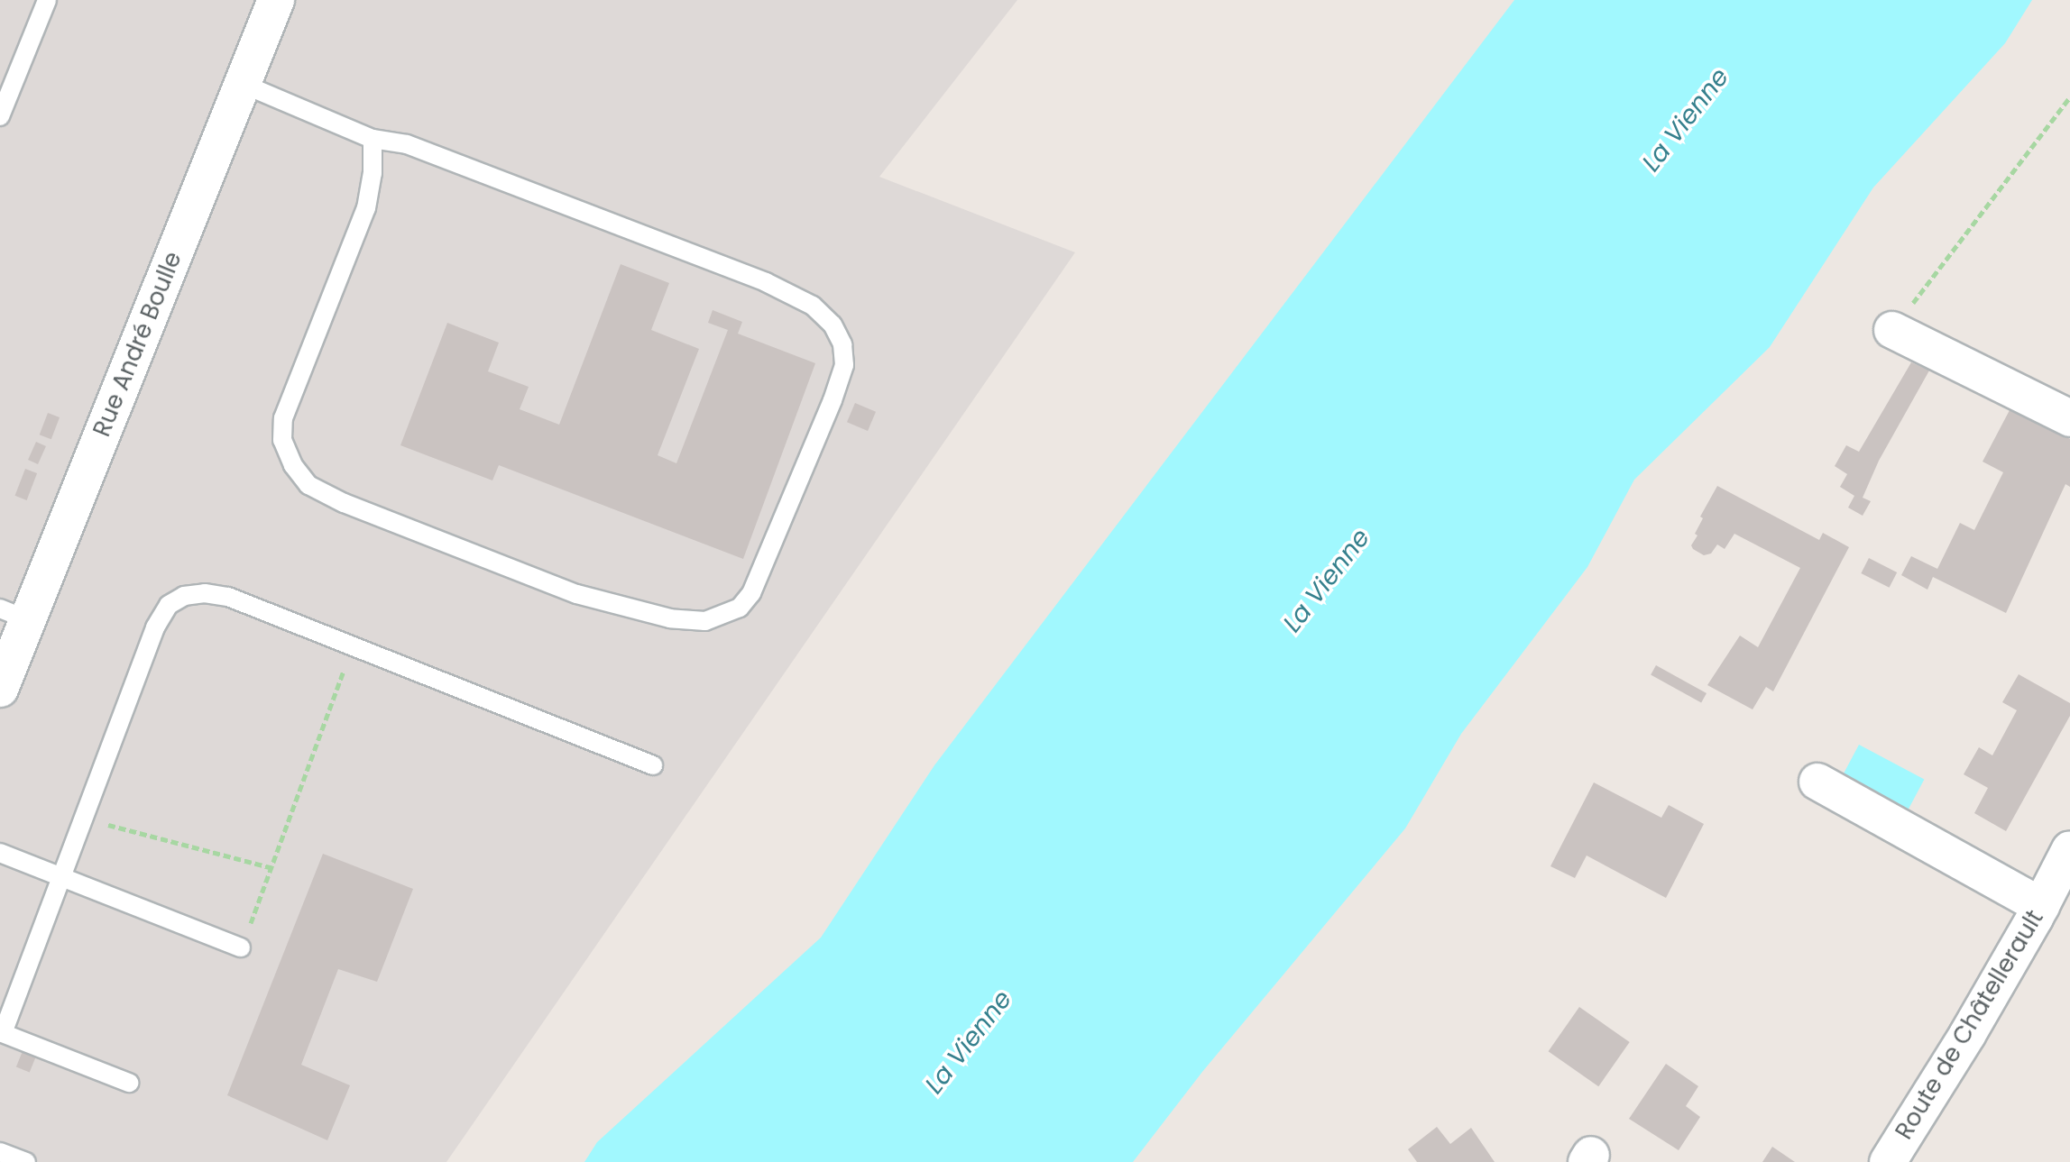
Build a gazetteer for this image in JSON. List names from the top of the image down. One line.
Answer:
{"streets":{"street":["Rue André Boulle","Route de Châtellerault"]},"water":["La Vienne"]}
